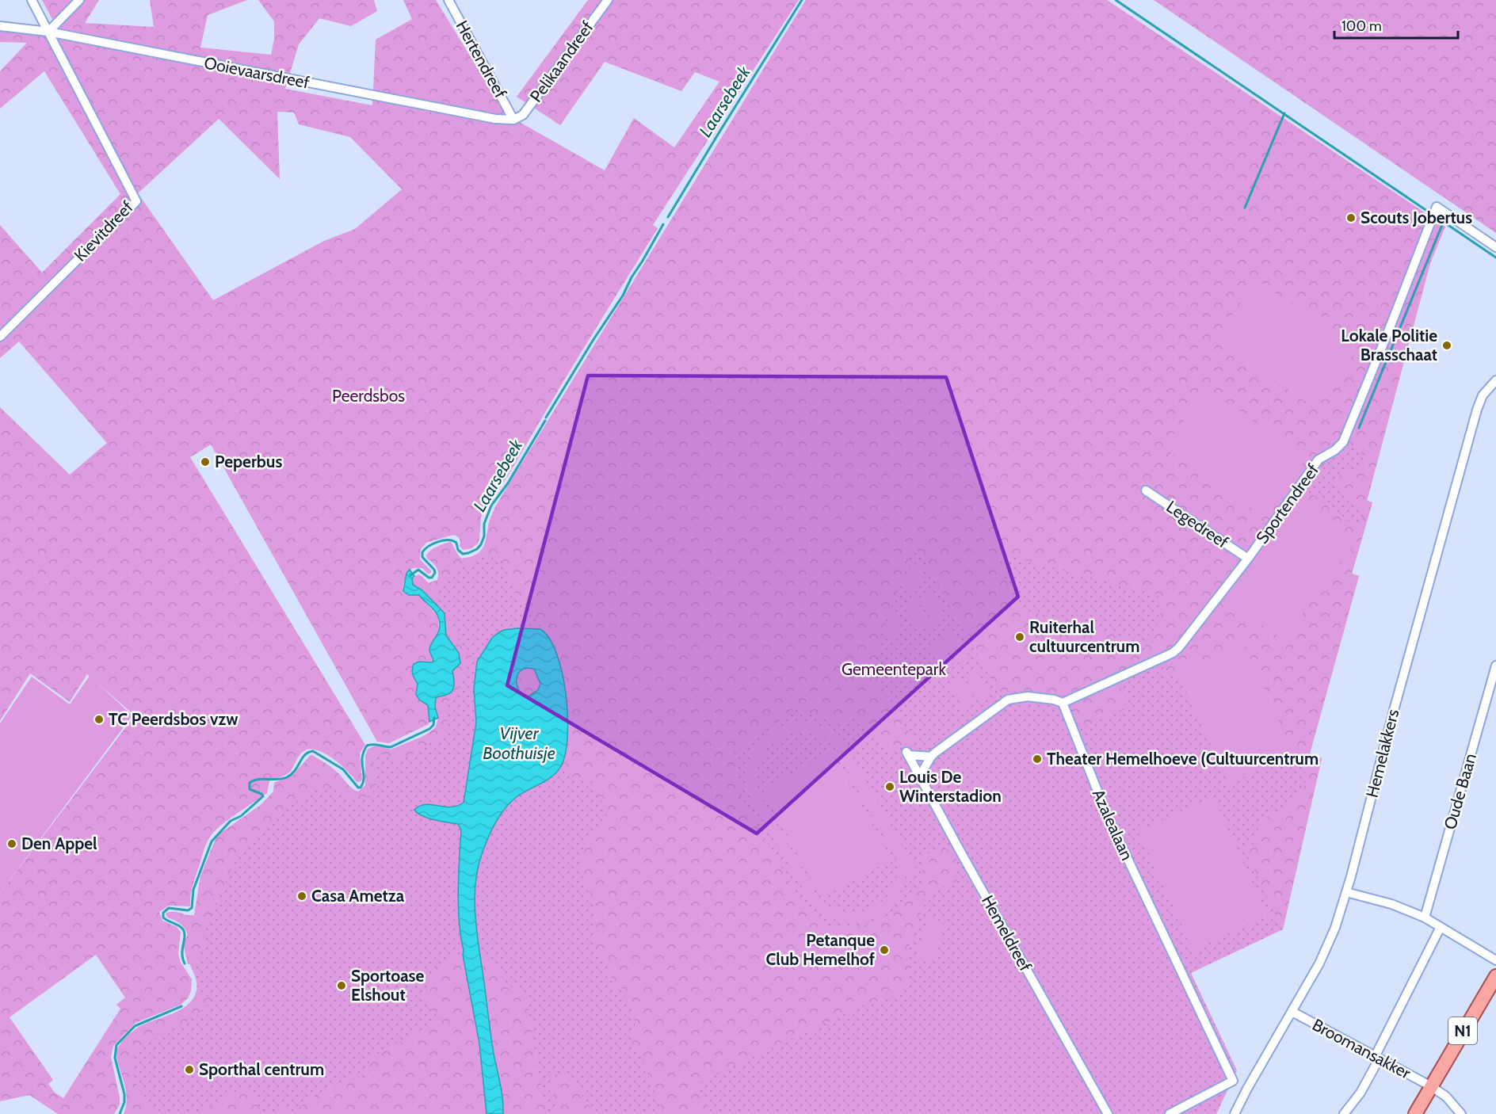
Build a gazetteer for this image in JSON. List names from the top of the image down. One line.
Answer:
{"streets":{"main road":["N1"],"street":["Hertendreef","Pelikaandreef","Ooievaarsdreef","Kievitdreef","Sportendreef","Legedreef","Hemelakkers","Oude Baan","Azalealaan","Hemeldreef","Broomansakker"]},"crossings":[["Hertendreef","Pelikaandreef"],["Hertendreef","Ooievaarsdreef"],["Pelikaandreef","Ooievaarsdreef"],["Ooievaarsdreef","Kievitdreef"],["Sportendreef","Legedreef"],["Sportendreef","Azalealaan"],["Hemelakkers","Broomansakker"],["N1","Broomansakker"]],"water":["Laarsebeek","Vijver Boothuisje"],"parks":["Peerdsbos","Gemeentepark"],"places":["Scouts Jobertus","Lokale Politie Brasschaat","Peperbus","Ruiterhal cultuurcentrum","TC Peerdsbos vzw","Theater Hemelhoeve (Cultuurcentrum","Louis De Winterstadion","Den Appel","Casa Ametza","Petanque Club Hemelhof","Sportoase Elshout","Sporthal centrum"],"scale_bar":"100 m"}
